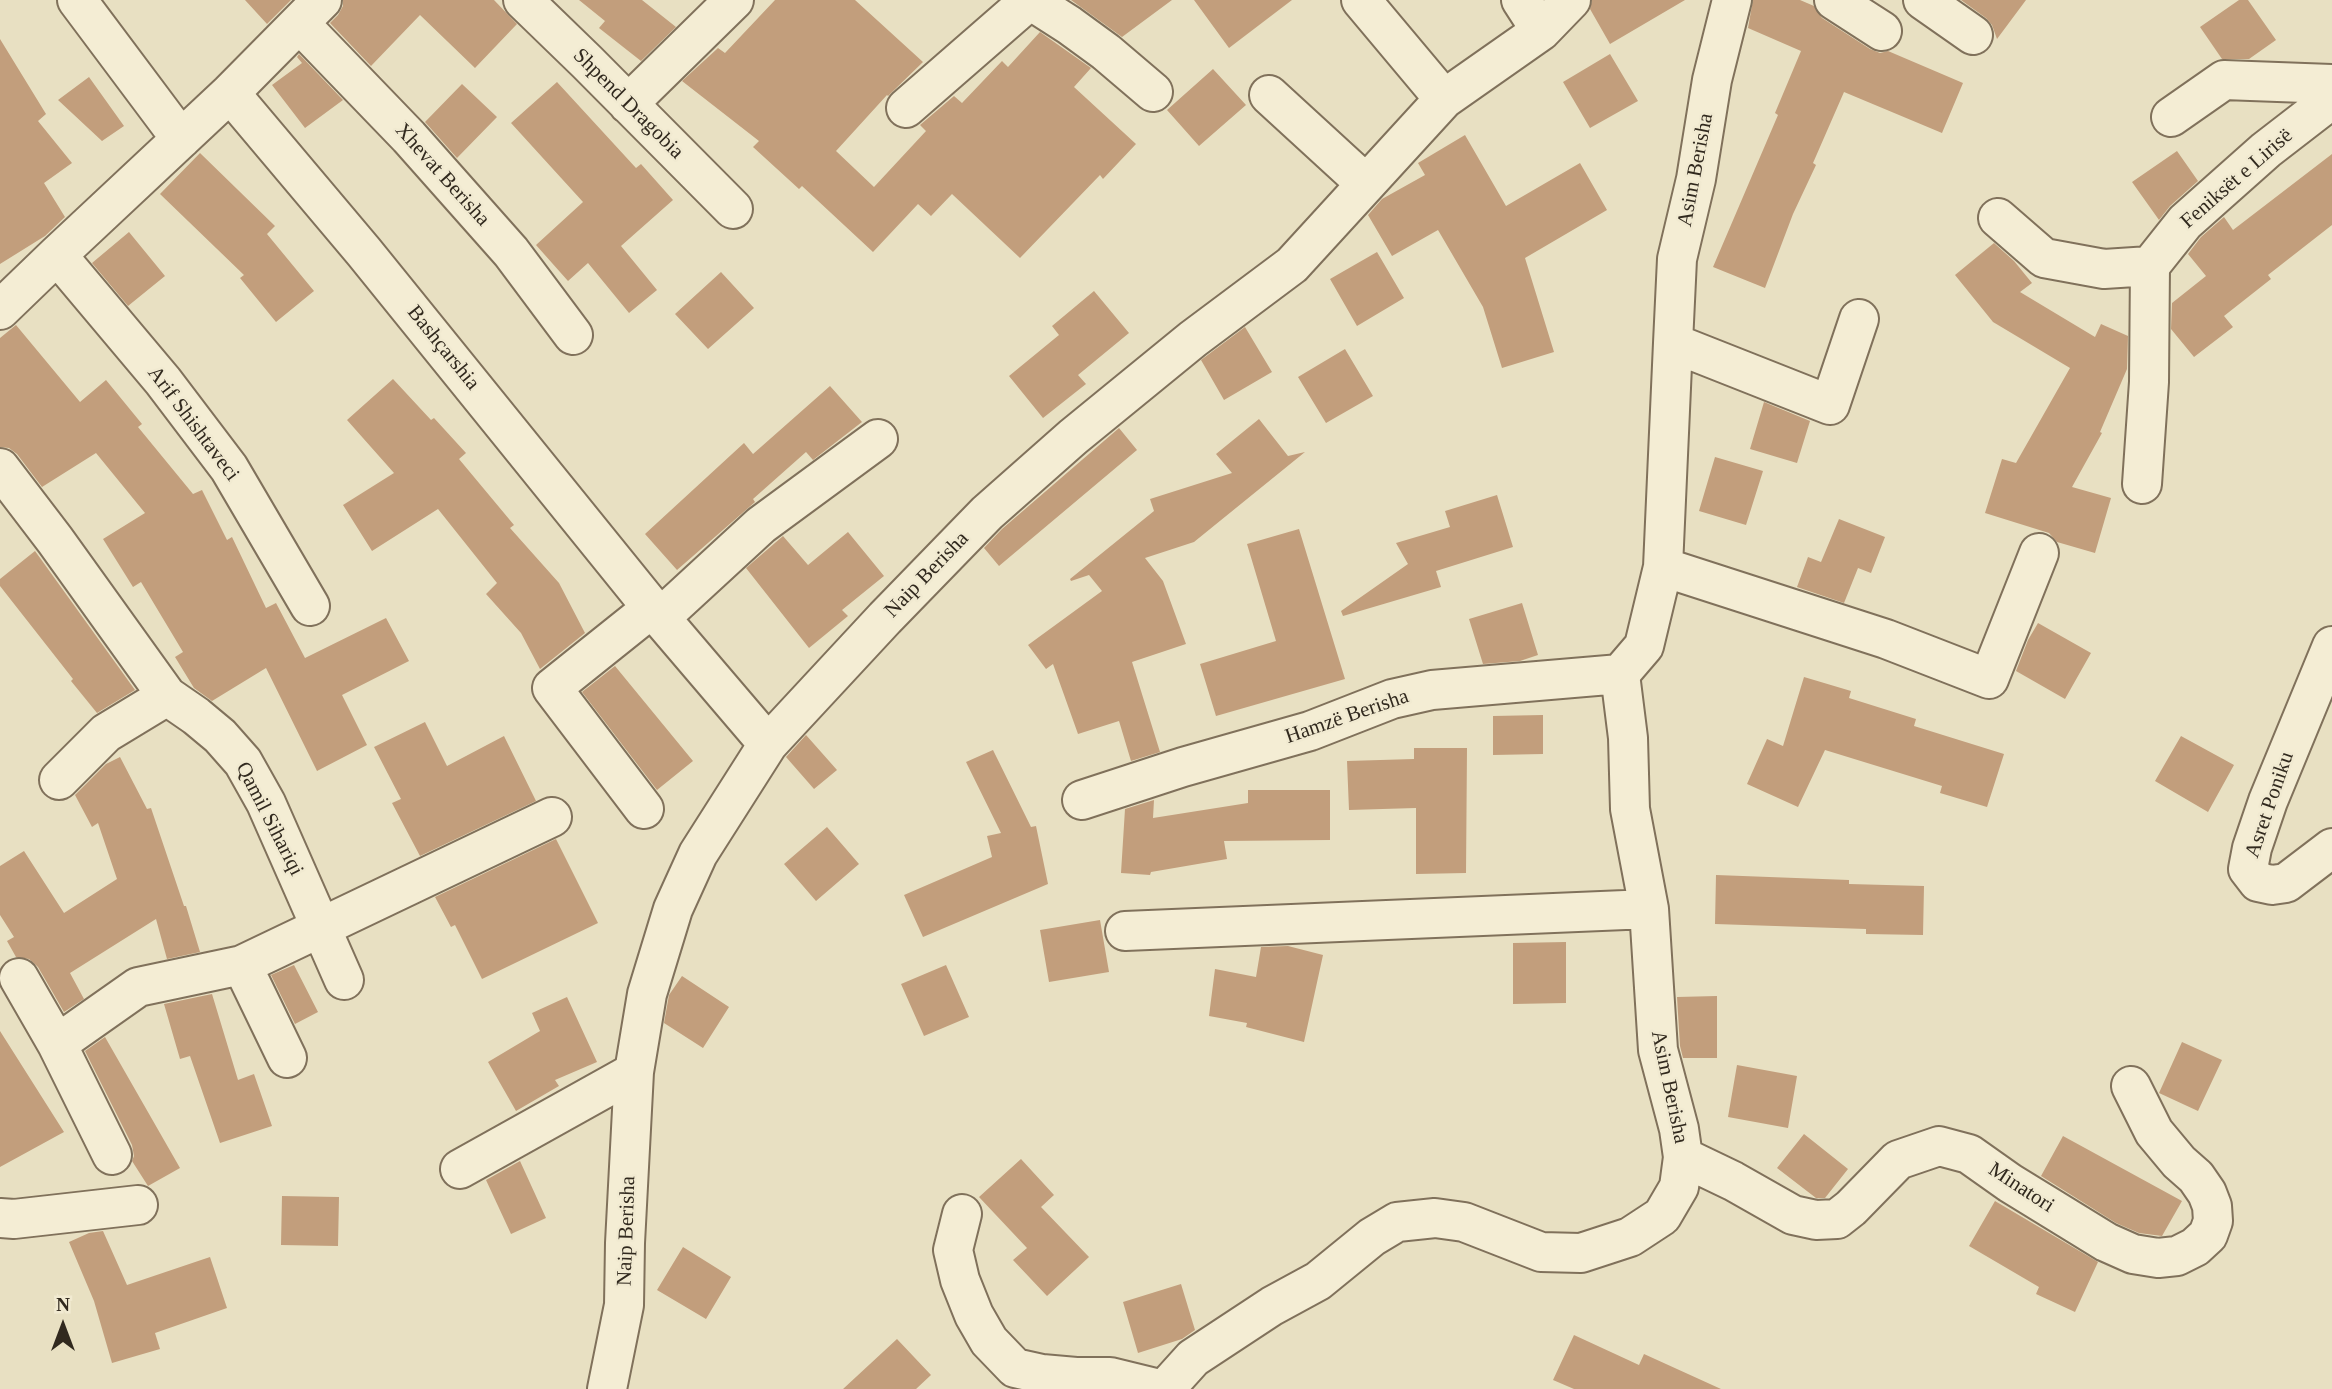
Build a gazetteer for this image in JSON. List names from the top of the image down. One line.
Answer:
{"streets":{"street":["Shpend Dragobia","Asim Berisha","Xhevat Berisha","Feniksët e Lirisë","Bashçarshia","Arif Shishtaveci","Naip Berisha","Hamzë Berisha","Asret Poniku","Qamil Sihariqi","Minatori"]},"crossings":[["Asim Berisha","Hamzë Berisha"],["Asim Berisha","Minatori"],["Xhevat Berisha","Bashçarshia"],["Xhevat Berisha","Arif Shishtaveci"],["Bashçarshia","Naip Berisha"]],"north":"top"}
